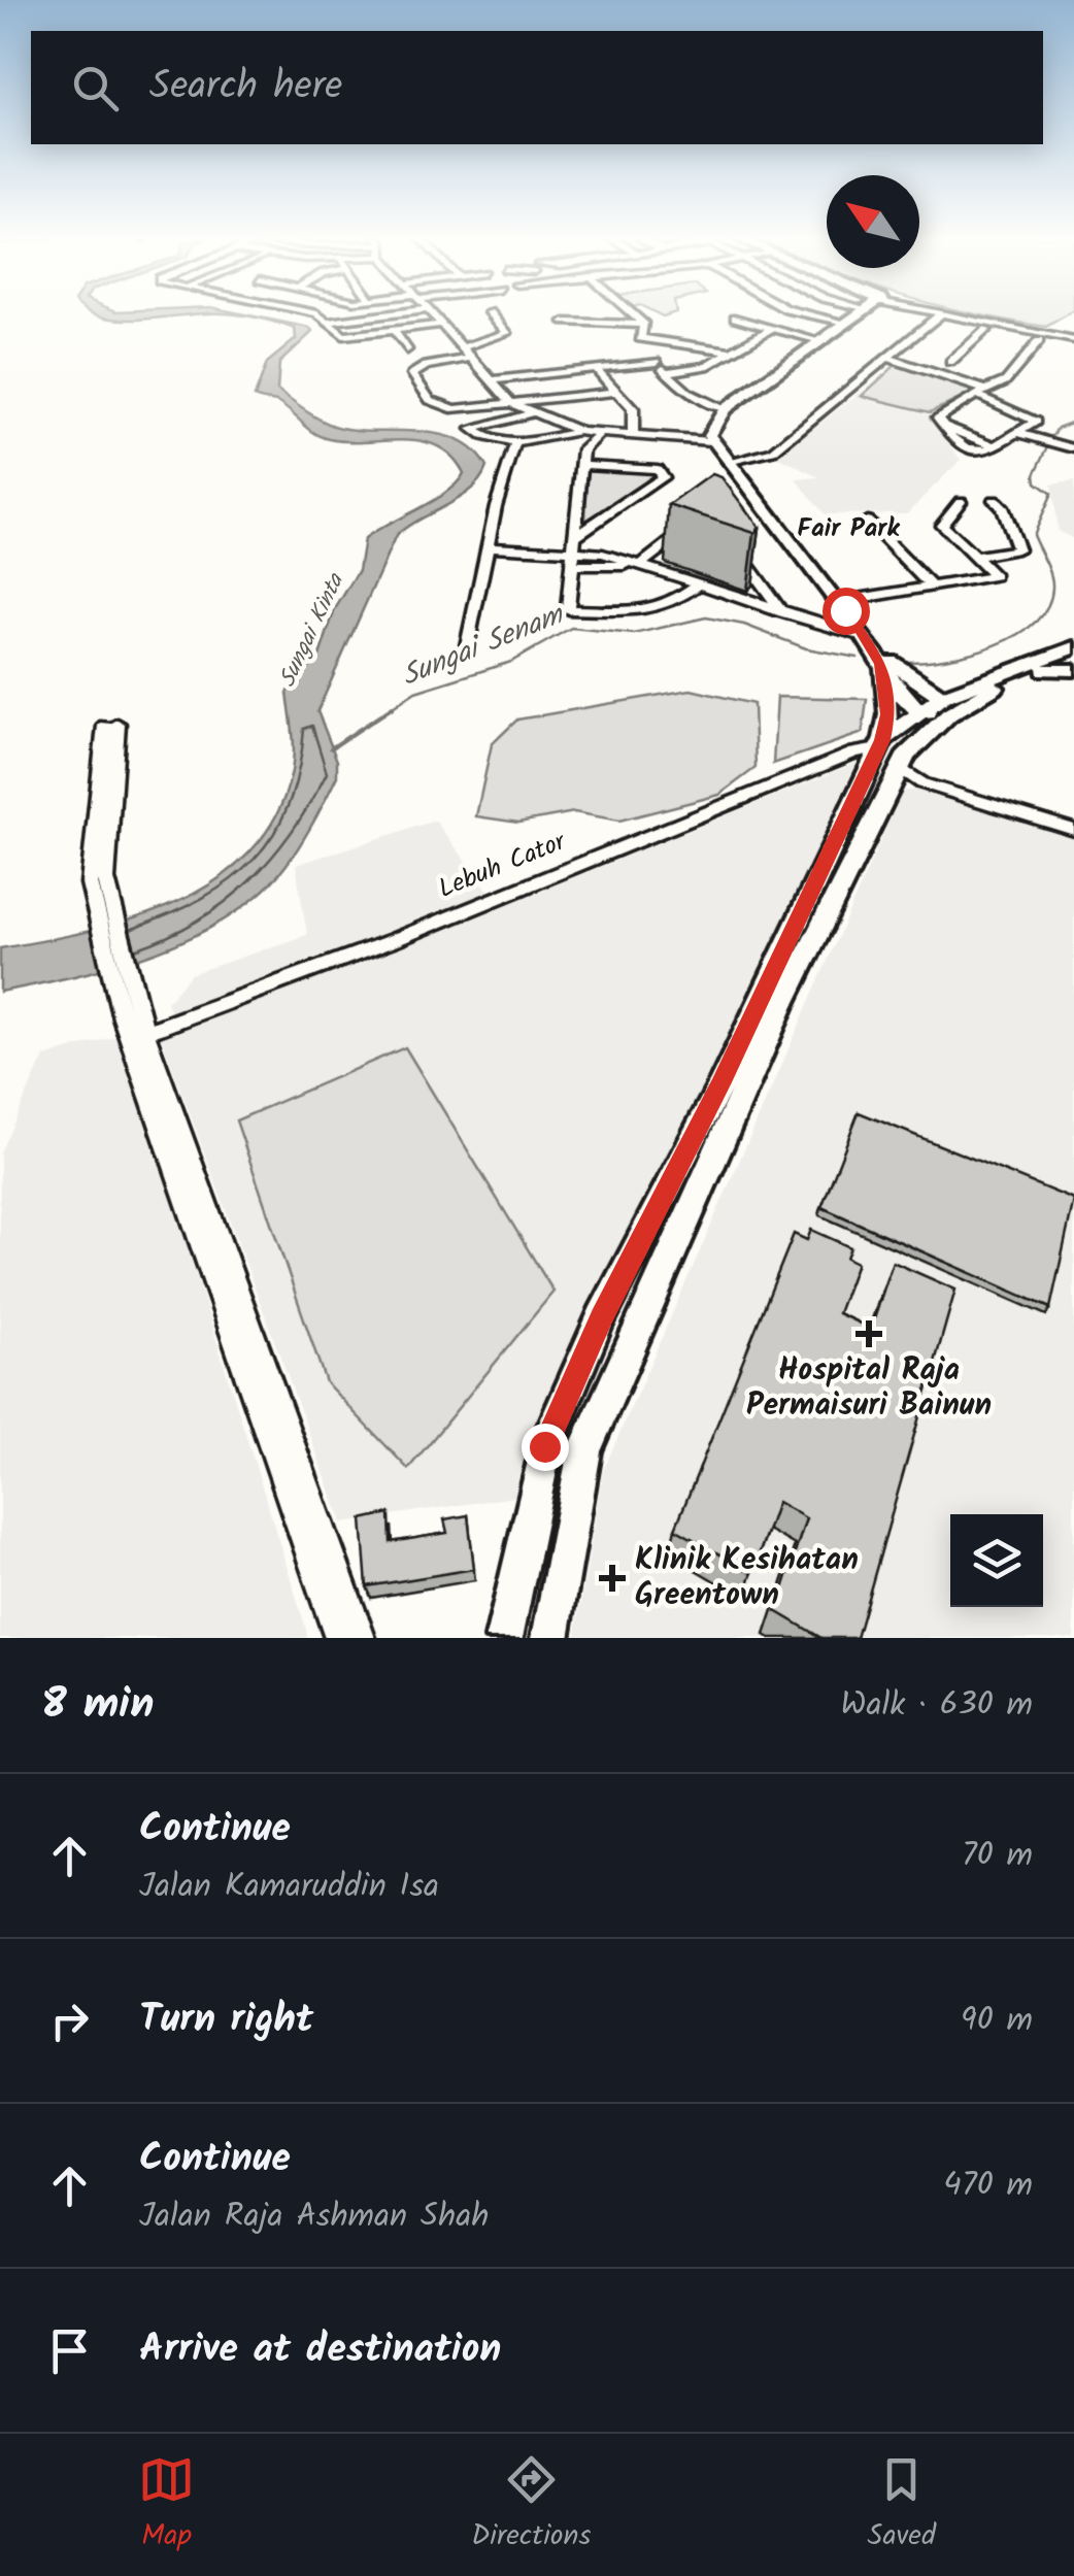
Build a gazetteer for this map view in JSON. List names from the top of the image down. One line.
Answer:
{"streets":{"street":["Lebuh Cator"]},"districts":["Fair Park"],"water":["Sungai Kinta","Sungai Senam"],"places":{"health":["Hospital Raja Permaisuri Bainun","Klinik Kesihatan Greentown"]},"north":"top left","page":{"search":"Search here","heading":["8 min","Walk · 630 m"],"list":[["Continue","Jalan Kamaruddin Isa","70 m"],["Turn right","90 m"],["Continue","Jalan Raja Ashman Shah","470 m"],"Arrive at destination"],"nav":["Map","Directions","Saved"]}}
